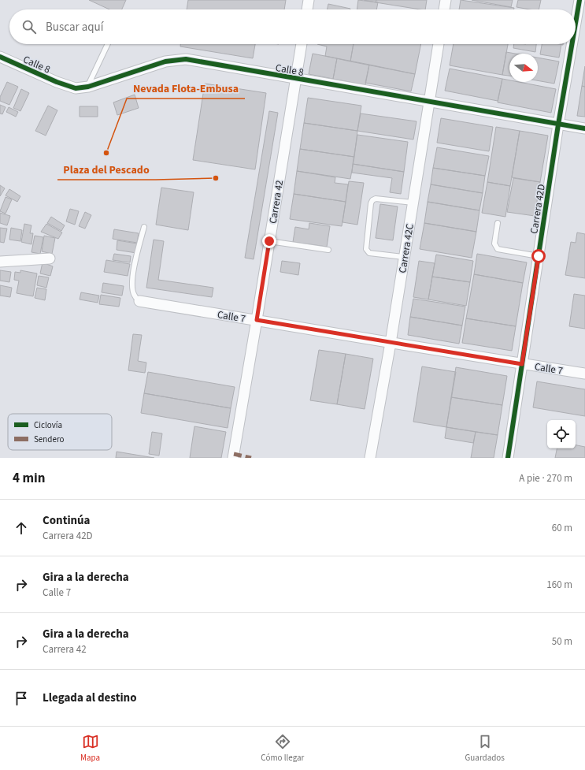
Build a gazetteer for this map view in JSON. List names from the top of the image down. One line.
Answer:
{"streets":{"street":["Calle 8","Carrera 42","Carrera 42D","Carrera 42C","Calle 7"]},"crossings":[["Calle 8","Carrera 42"],["Calle 8","Carrera 42D"],["Calle 8","Carrera 42C"],["Carrera 42","Calle 7"],["Carrera 42D","Calle 7"],["Carrera 42C","Calle 7"]],"places":["Nevada Flota-Embusa","Plaza del Pescado"],"legend":["Ciclovía","Sendero"],"north":"right","page":{"search":"Buscar aquí","heading":["4 min","A pie · 270 m"],"list":[["Continúa","Carrera 42D","60 m"],["Gira a la derecha","Calle 7","160 m"],["Gira a la derecha","Carrera 42","50 m"],"Llegada al destino"],"nav":["Mapa","Cómo llegar","Guardados"]}}
